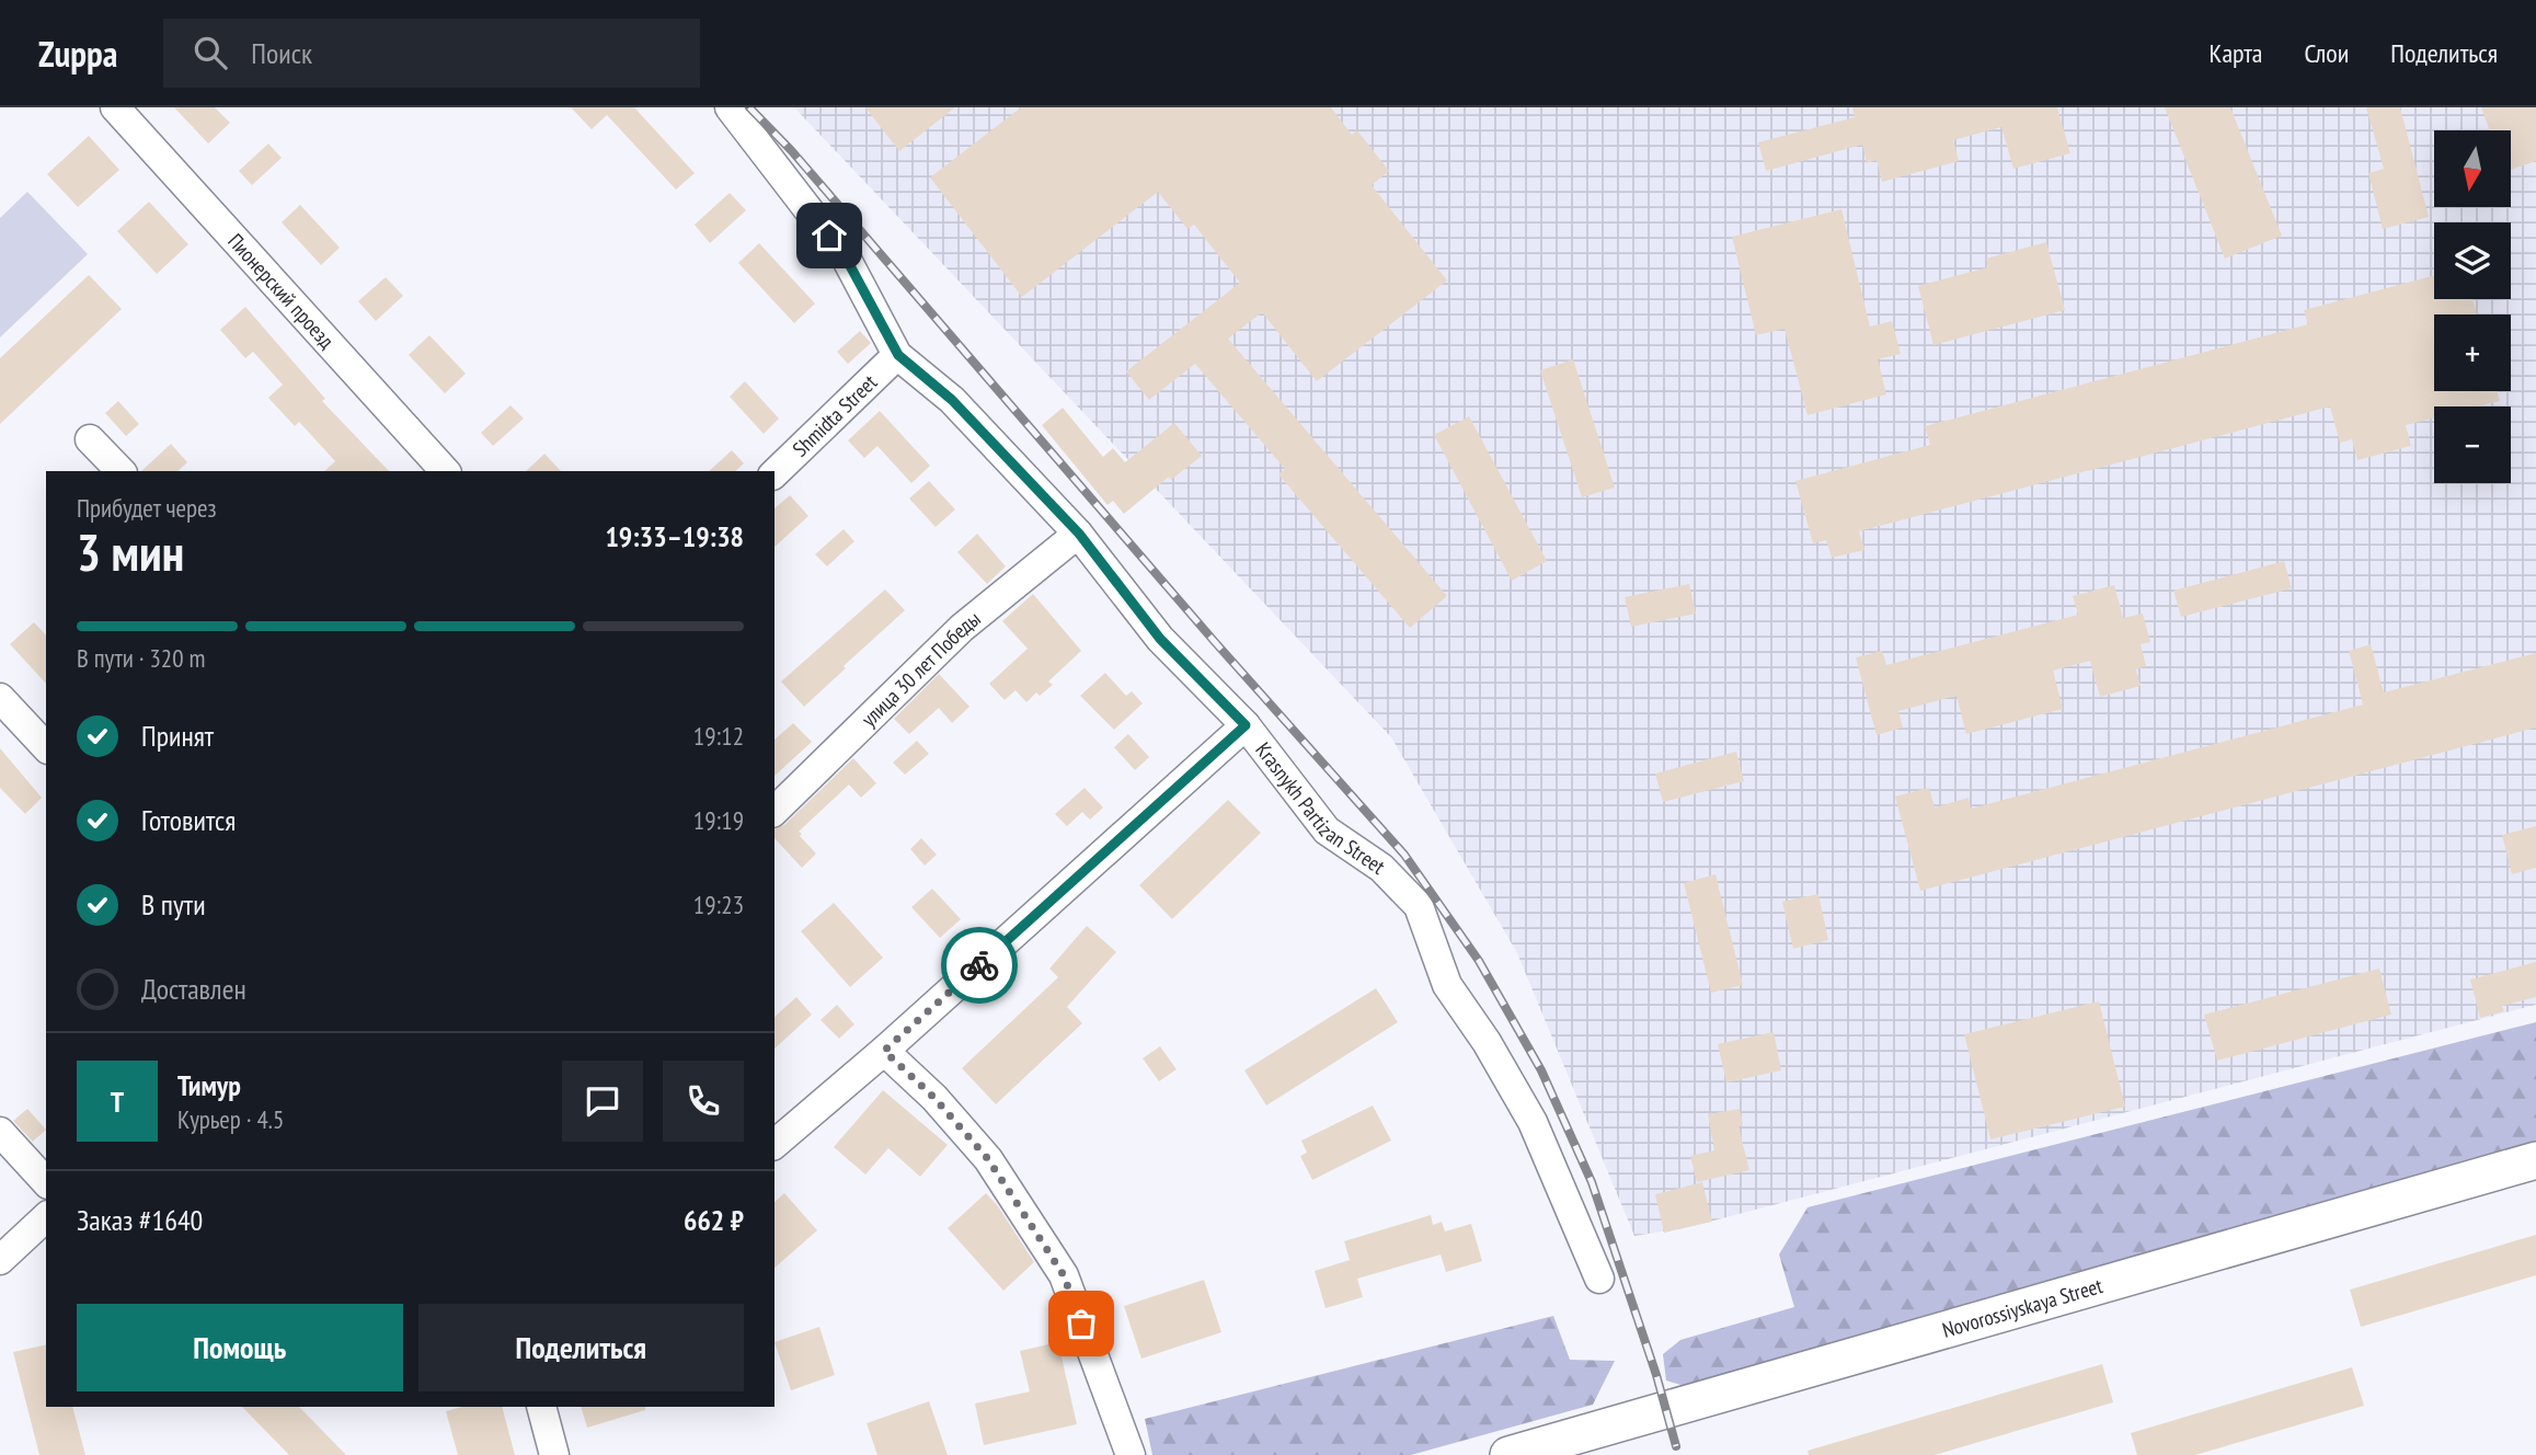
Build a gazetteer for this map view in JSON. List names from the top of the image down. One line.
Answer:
{"streets":{"main road":["Novorossiyskaya Street"],"street":["Пионерский проезд","Shmidta Street","улица 30 лет Победы","Krasnykh Partizan Street"]},"crossings":[["Shmidta Street","Krasnykh Partizan Street"],["улица 30 лет Победы","Krasnykh Partizan Street"]],"north":"bottom","page":{"header":"Zuppa","search":"Поиск","nav":["Карта","Слои","Поделиться"],"map_buttons":["+","−"],"heading":["3 мин","Прибудет через","19:33–19:38"],"panel":["Тимур","Курьер · 4.5","Заказ #1640","662 ₽"],"bar":"В пути · 320 m","list":[["Принят","19:12"],["Готовится","19:19"],["В пути","19:23"],"Доставлен"],"round":"Т","buttons":["Помощь","Поделиться"]}}
